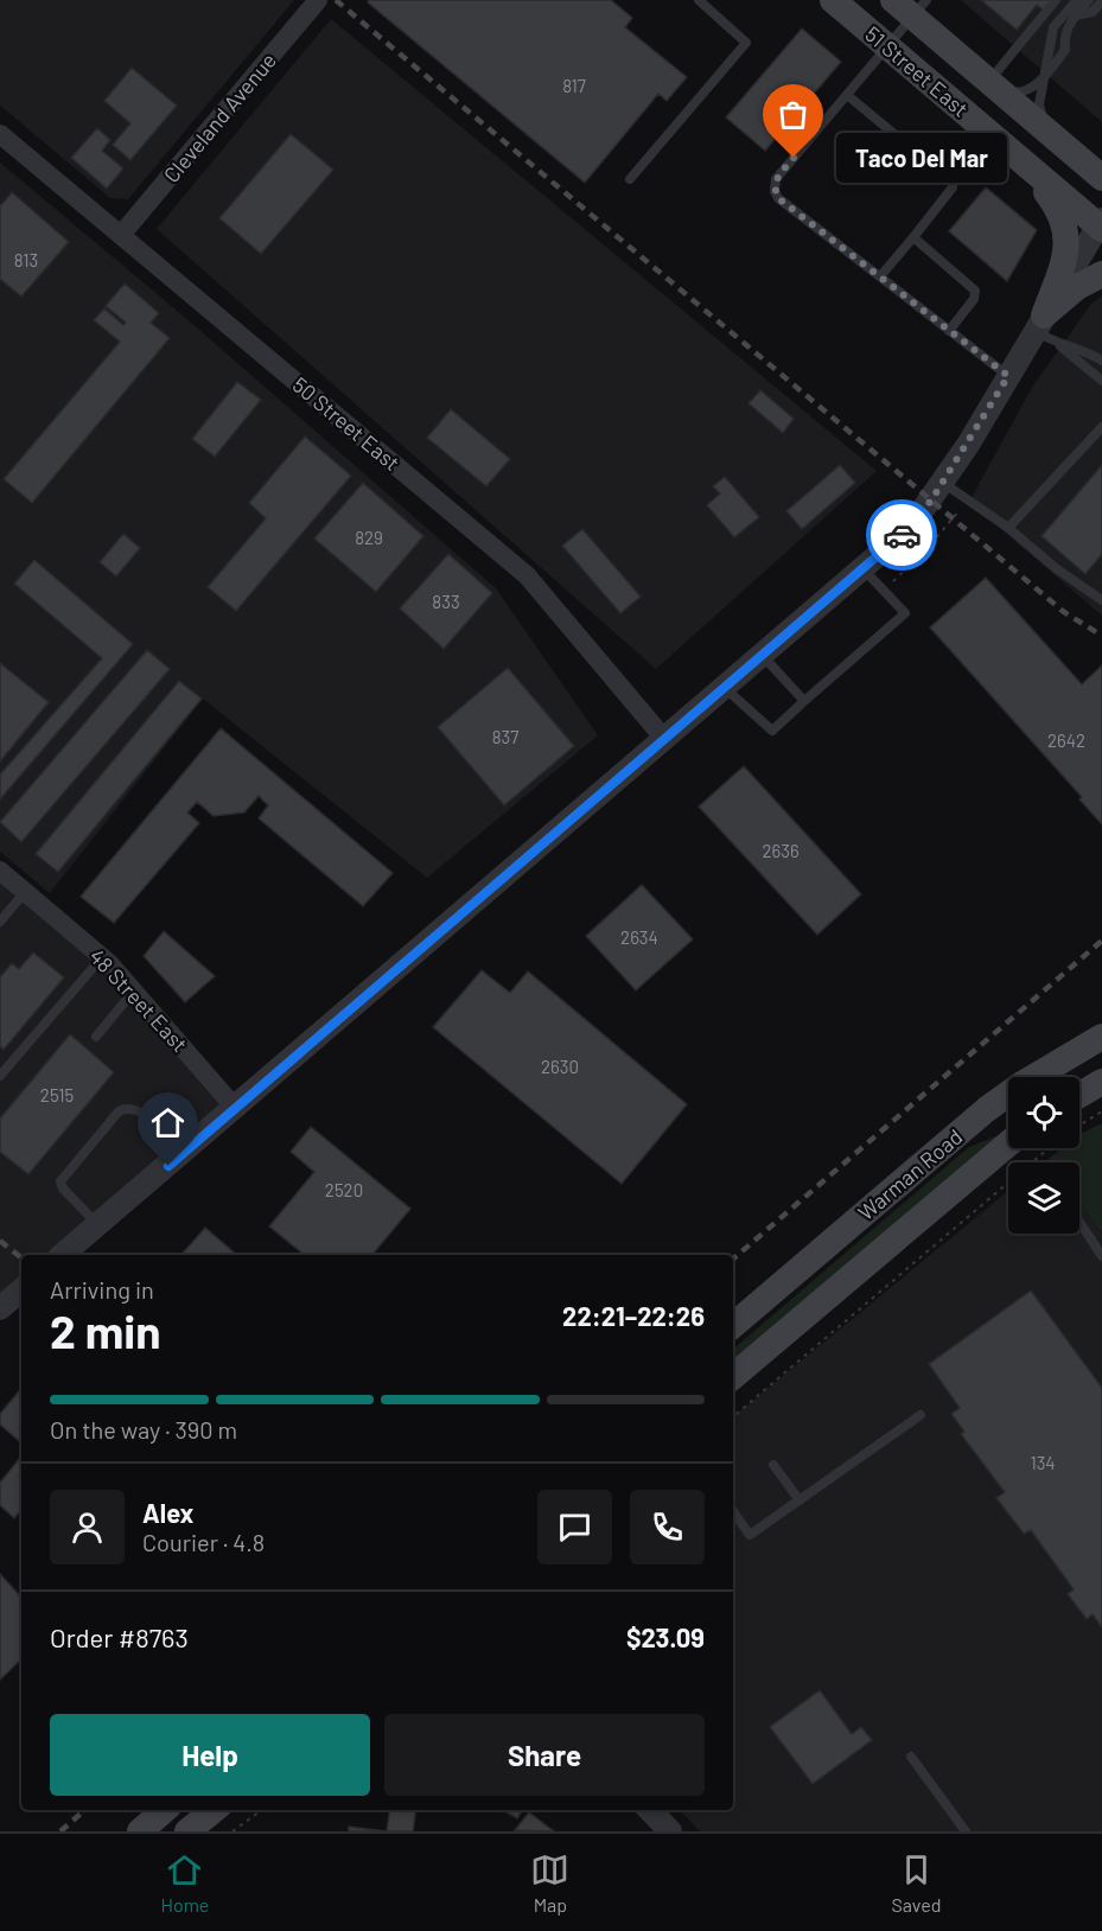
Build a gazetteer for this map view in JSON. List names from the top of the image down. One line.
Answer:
{"streets":{"main road":["51 Street East","Warman Road"],"street":["Cleveland Avenue","50 Street East","48 Street East"]},"crossings":[["Cleveland Avenue","50 Street East"]],"places":["Taco Del Mar"],"house_numbers":["817","813","829","833","837","2642","2636","2634","2630","2515","2520","134"],"page":{"bubble":"Taco Del Mar","heading":["2 min","Arriving in","22:21–22:26"],"panel":["Alex","Courier · 4.8","Order #8763","$23.09"],"bar":"On the way · 390 m","buttons":["Help","Share"],"tabs":["Home","Map","Saved"]}}
